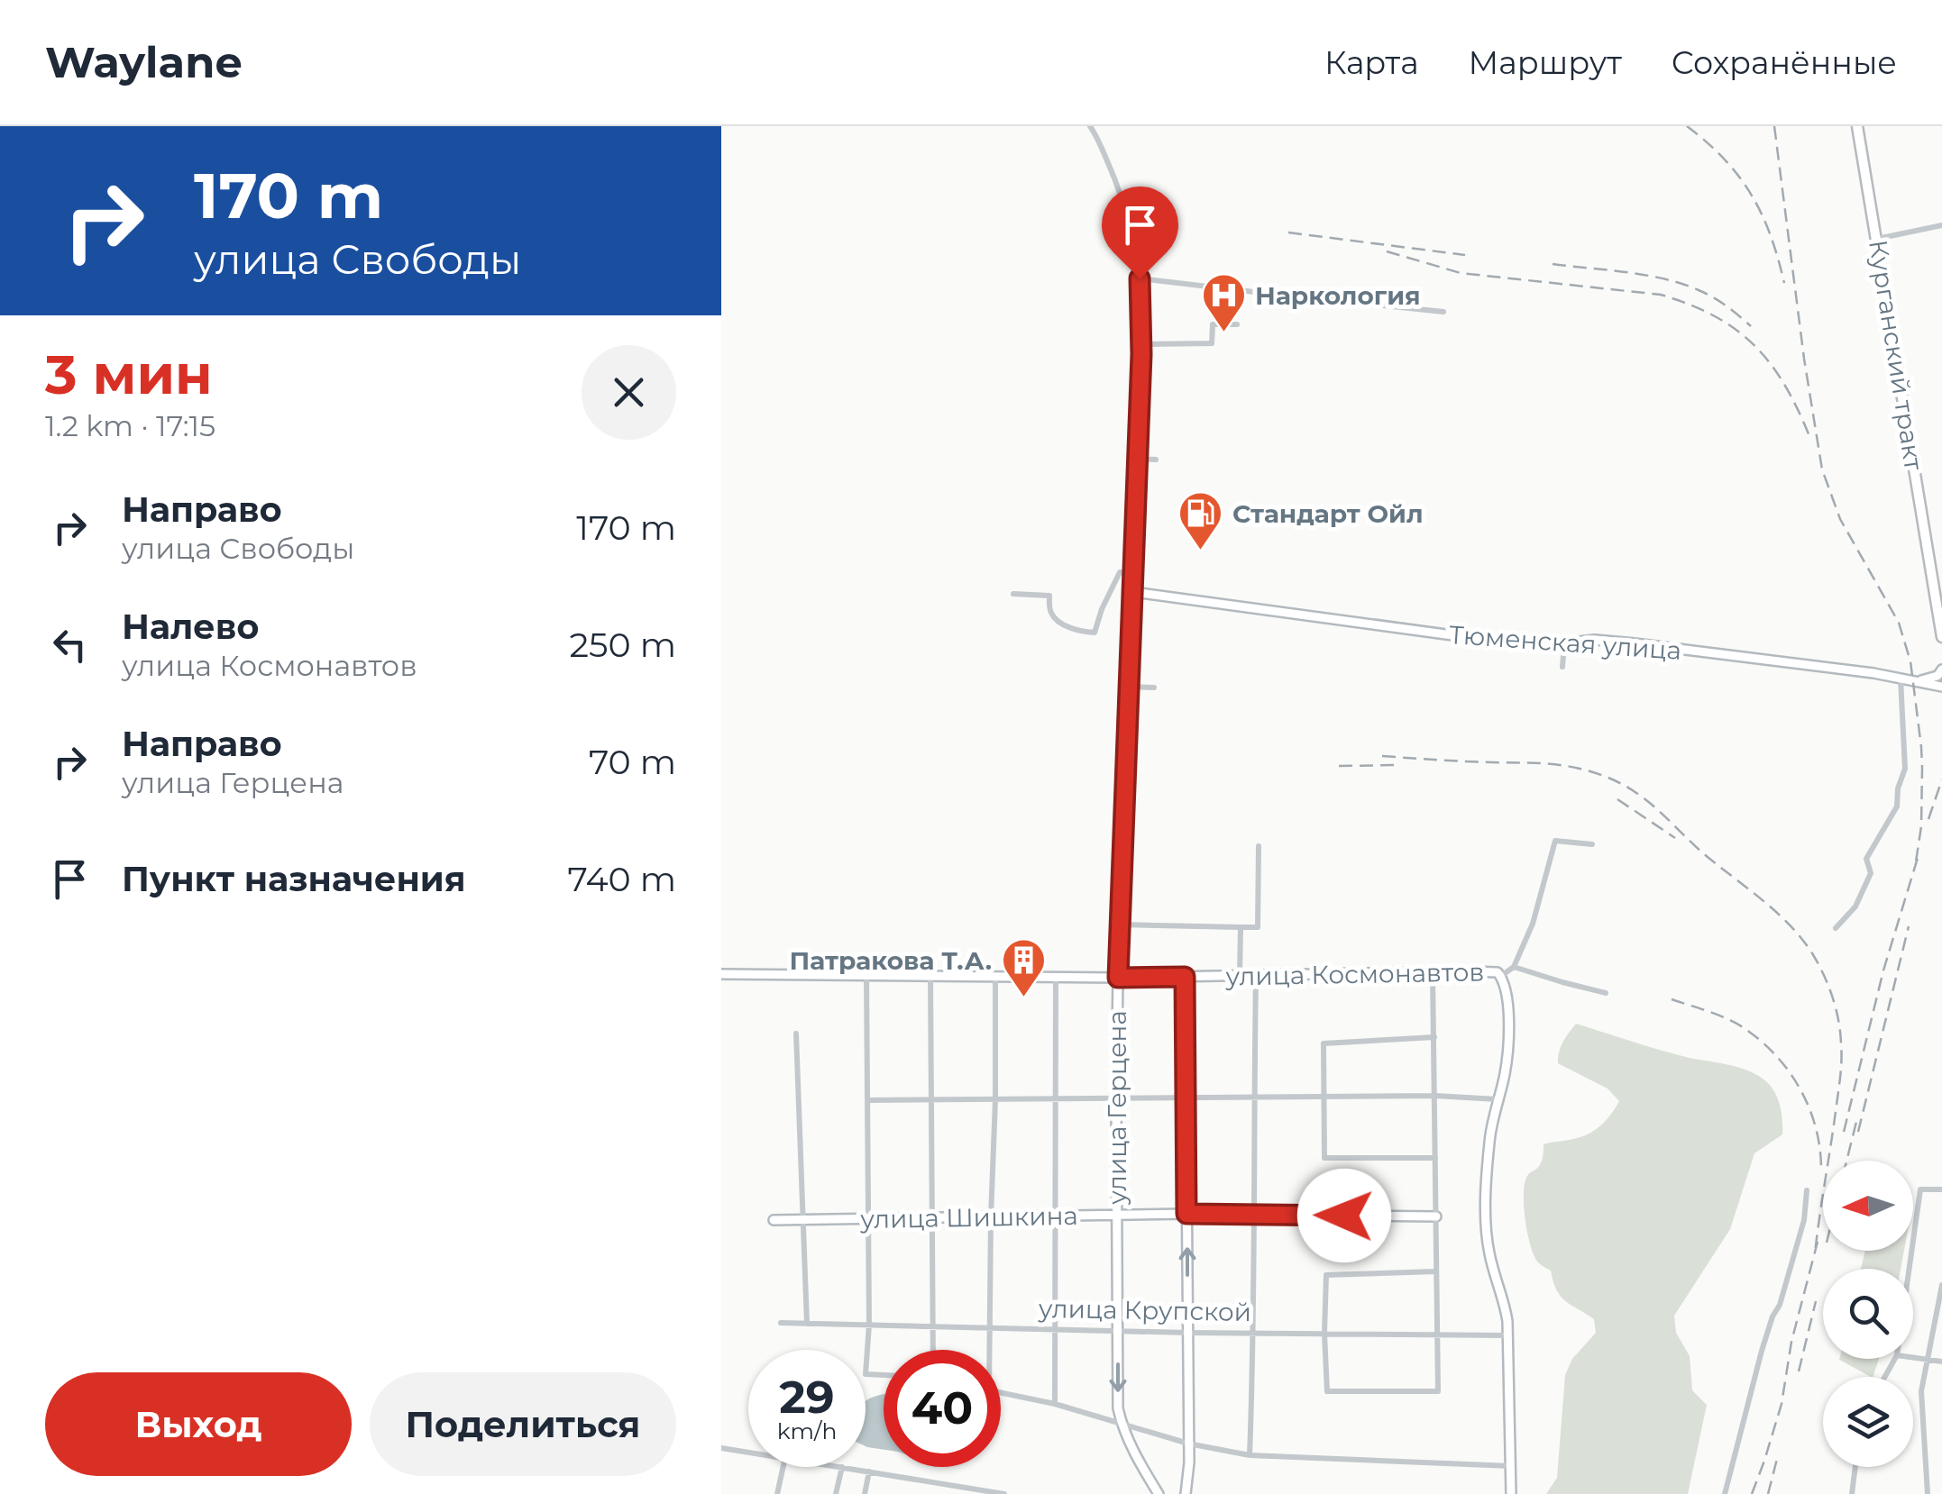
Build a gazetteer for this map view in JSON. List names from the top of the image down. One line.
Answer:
{"streets":{"main road":["Курганский тракт"],"street":["Тюменская улица","улица Космонавтов","улица Герцена","улица Шишкина","улица Крупской"]},"crossings":[["Тюменская улица","улица Герцена"],["улица Космонавтов","улица Герцена"],["улица Герцена","улица Шишкина"],["улица Герцена","улица Крупской"]],"places":{"hospital":["Наркология"],"fuel station":["Стандарт Ойл"],"building":["Патракова Т.А."]},"north":"left","page":{"header":"Waylane","nav":["Карта","Маршрут","Сохранённые"],"turn":["170 m","улица Свободы"],"heading":["3 мин","1.2 km · 17:15"],"list":[{"name":"Направо","note":"улица Свободы","value":"170 m"},{"name":"Налево","note":"улица Космонавтов","value":"250 m"},{"name":"Направо","note":"улица Герцена","value":"70 m"},{"name":"Пункт назначения","value":"740 m"}],"speed":"29 km/h","limit":"40","buttons":["Выход","Поделиться"]}}
